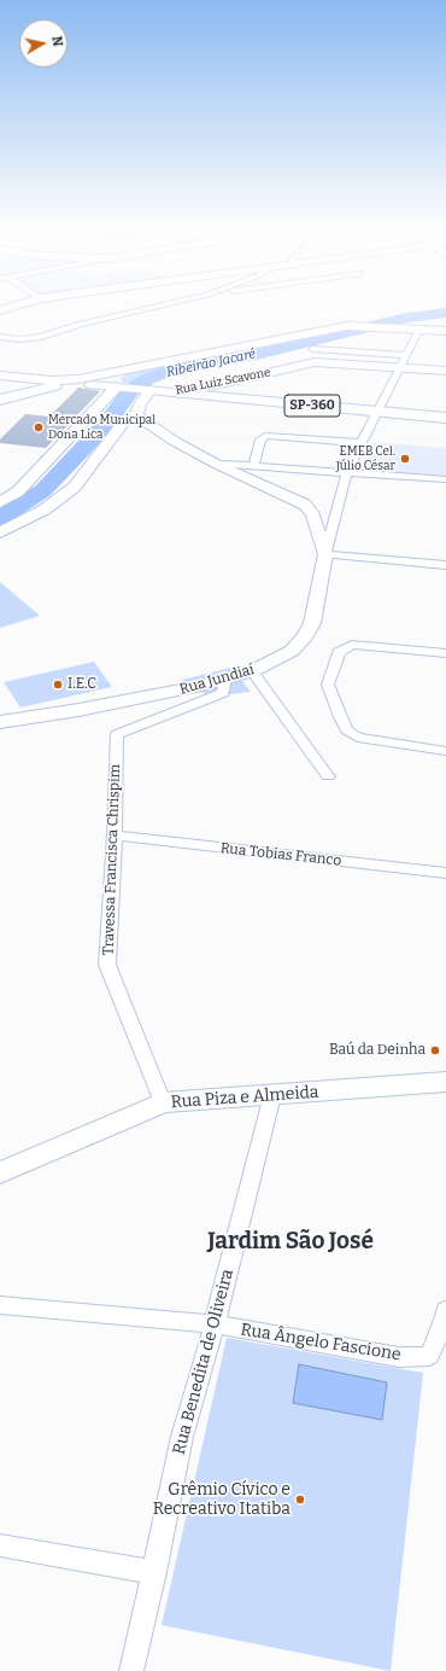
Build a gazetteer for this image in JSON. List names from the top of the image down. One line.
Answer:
{"streets":{"main road":["Rua Luiz Scavone","SP-360","Rua Jundiaí","Rua Piza e Almeida"],"street":["Rua Tobias Franco","Travessa Francisca Chrispim","Rua Ângelo Fascione","Rua Benedita de Oliveira"]},"crossings":[["Rua Luiz Scavone","SP-360"],["Rua Jundiaí","Travessa Francisca Chrispim"],["Rua Tobias Franco","Travessa Francisca Chrispim"],["Travessa Francisca Chrispim","Rua Piza e Almeida"],["Rua Piza e Almeida","Rua Benedita de Oliveira"],["Rua Ângelo Fascione","Rua Benedita de Oliveira"]],"districts":["Jardim São José"],"water":["Ribeirão Jacaré"],"places":["Mercado Municipal Dona Lica","EMEB Cel. Júlio César","I.E.C","Baú da Deinha","Grêmio Cívico e Recreativo Itatiba"],"north":"right"}
